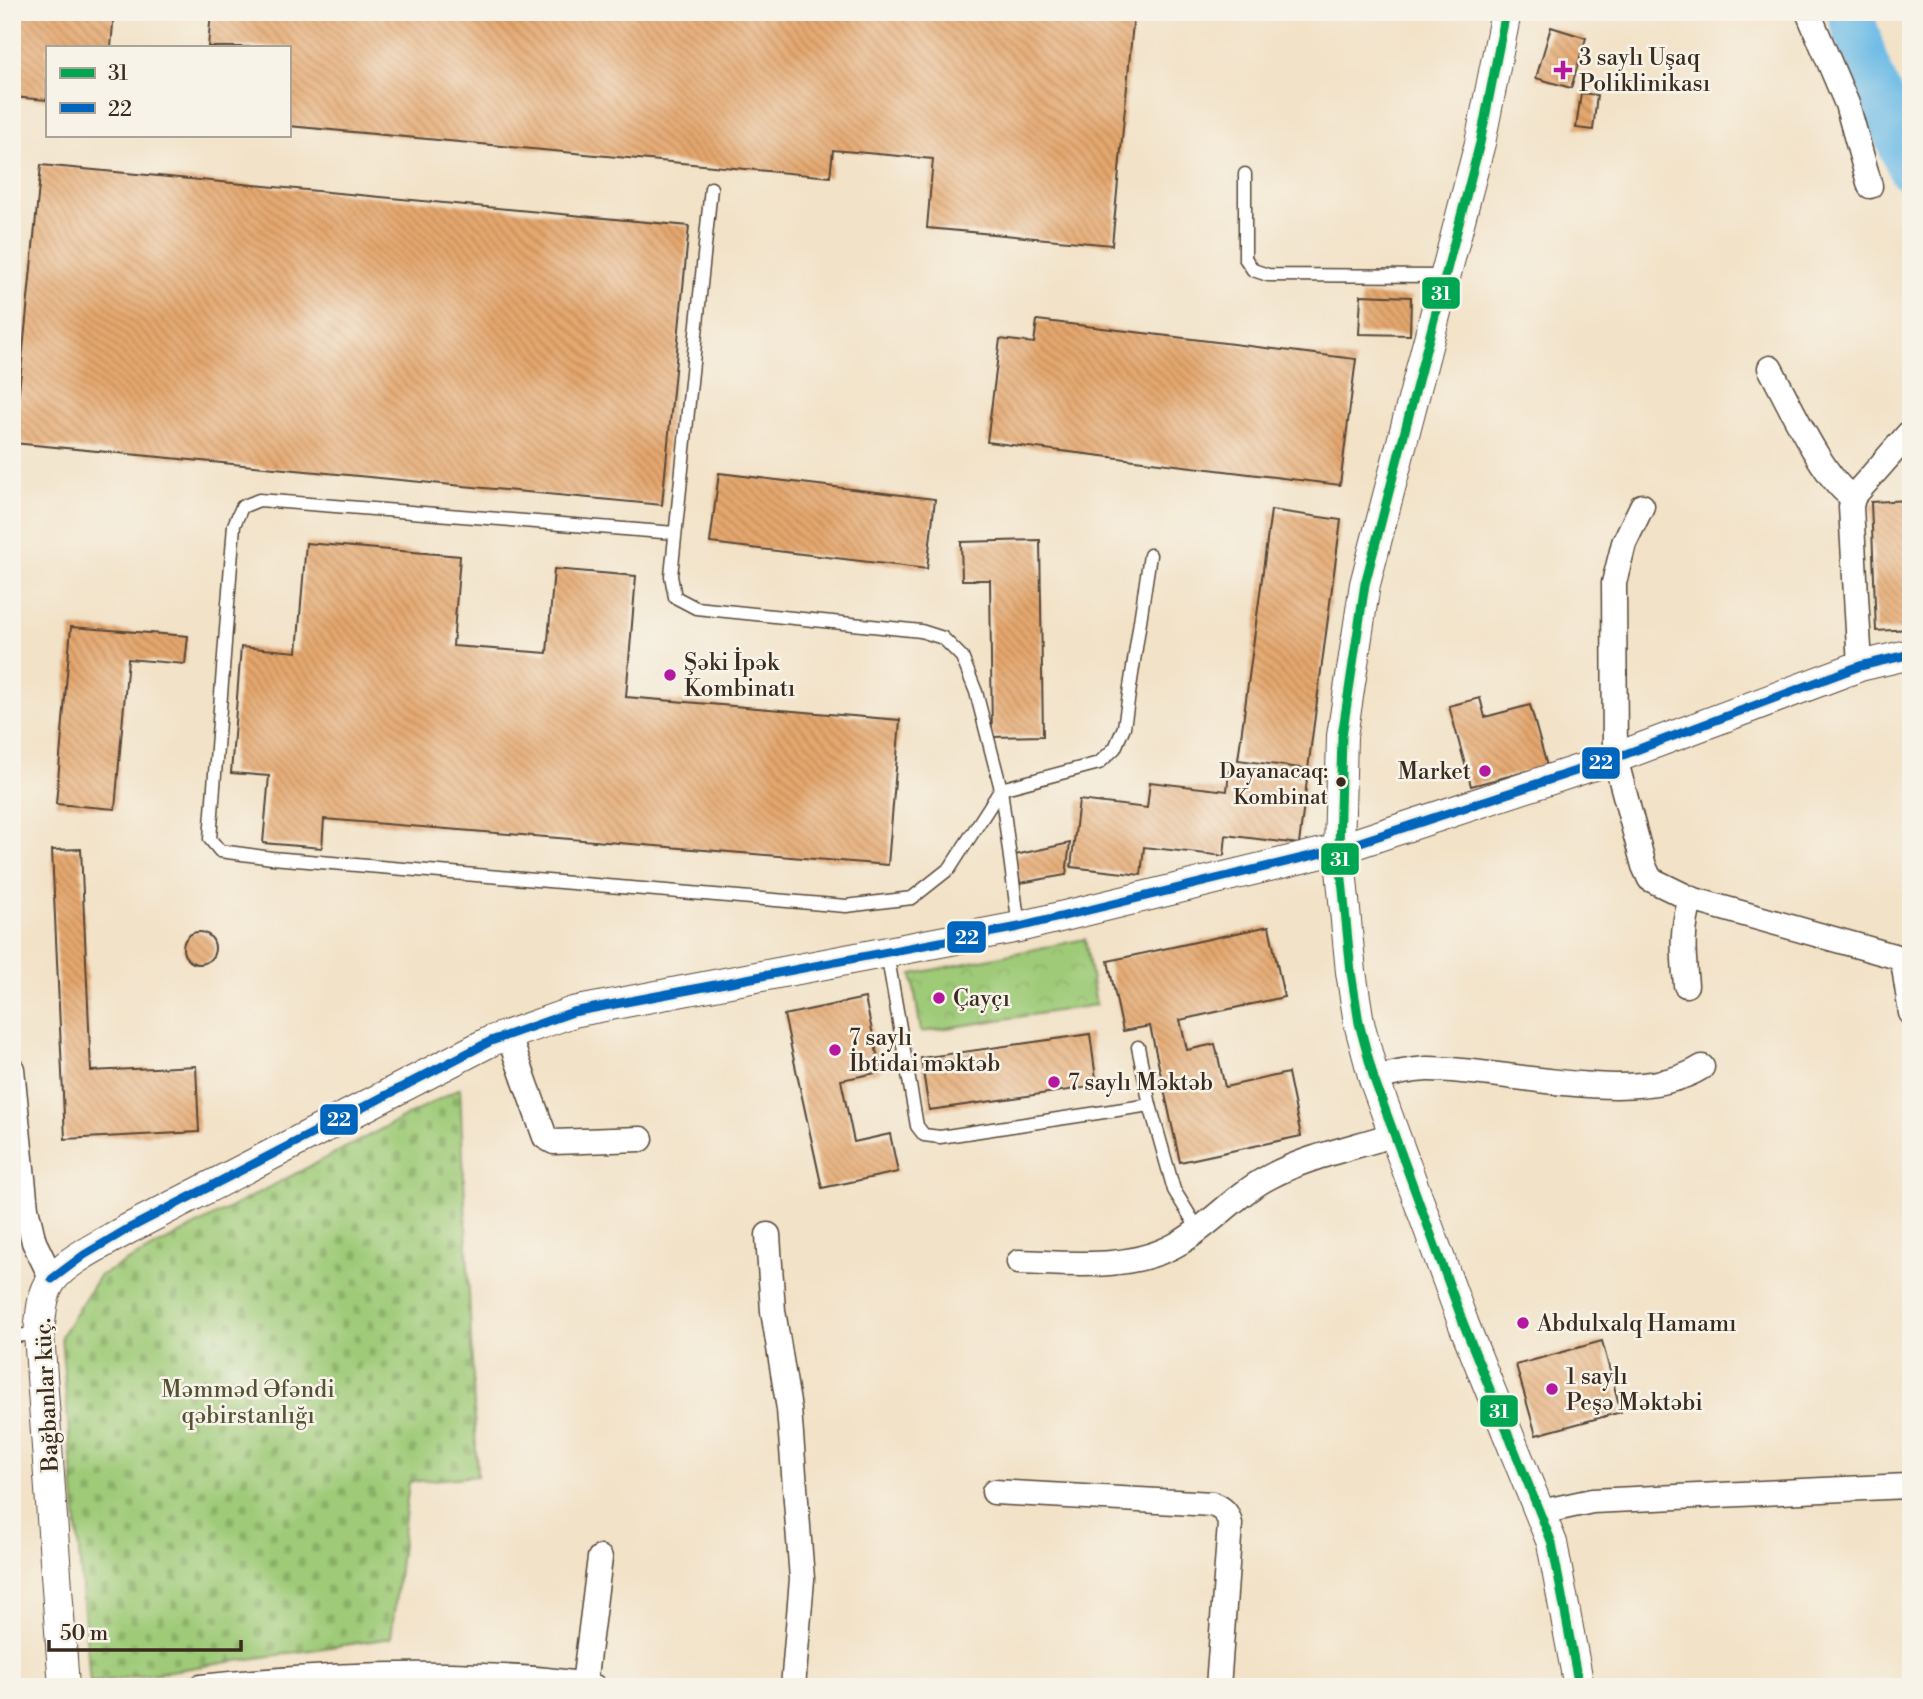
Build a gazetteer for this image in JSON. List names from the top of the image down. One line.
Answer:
{"streets":{"street":["Bağbanlar küç."]},"parks":["Məmməd Əfəndi qəbirstanlığı"],"places":{"health":["3 saylı Uşaq Poliklinikası"],"other":["Şəki İpək Kombinatı","Market","Dayanacaq: Kombinat","Çayçı","7 saylı İbtidai məktəb","7 saylı Məktəb","Abdulxalq Hamamı","1 saylı Peşə Məktəbi"]},"lines":["transit line 31","transit line 22"],"legend":["31","22"],"scale_bar":"50 m"}
